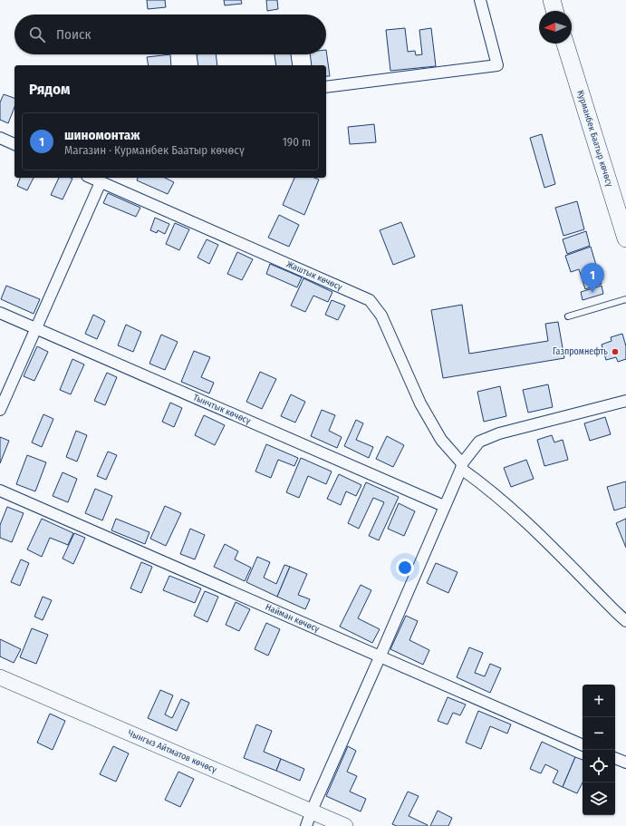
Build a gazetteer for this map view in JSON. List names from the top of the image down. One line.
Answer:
{"streets":{"highway":["Курманбек Баатыр көчөсү"],"main road":["Чынгыз Айтматов көчөсү"],"street":["Жаштык көчөсү","Тынчтык көчөсү","Найман көчөсү"]},"places":["Газпромнефть"],"north":"left","page":{"search":"Поиск","heading":"Рядом","list":[{"mark":"1","name":"шиномонтаж","note":"Магазин · Курманбек Баатыр көчөсү","value":"190 m"}],"pins":"1","map_buttons":["+","−"]}}
